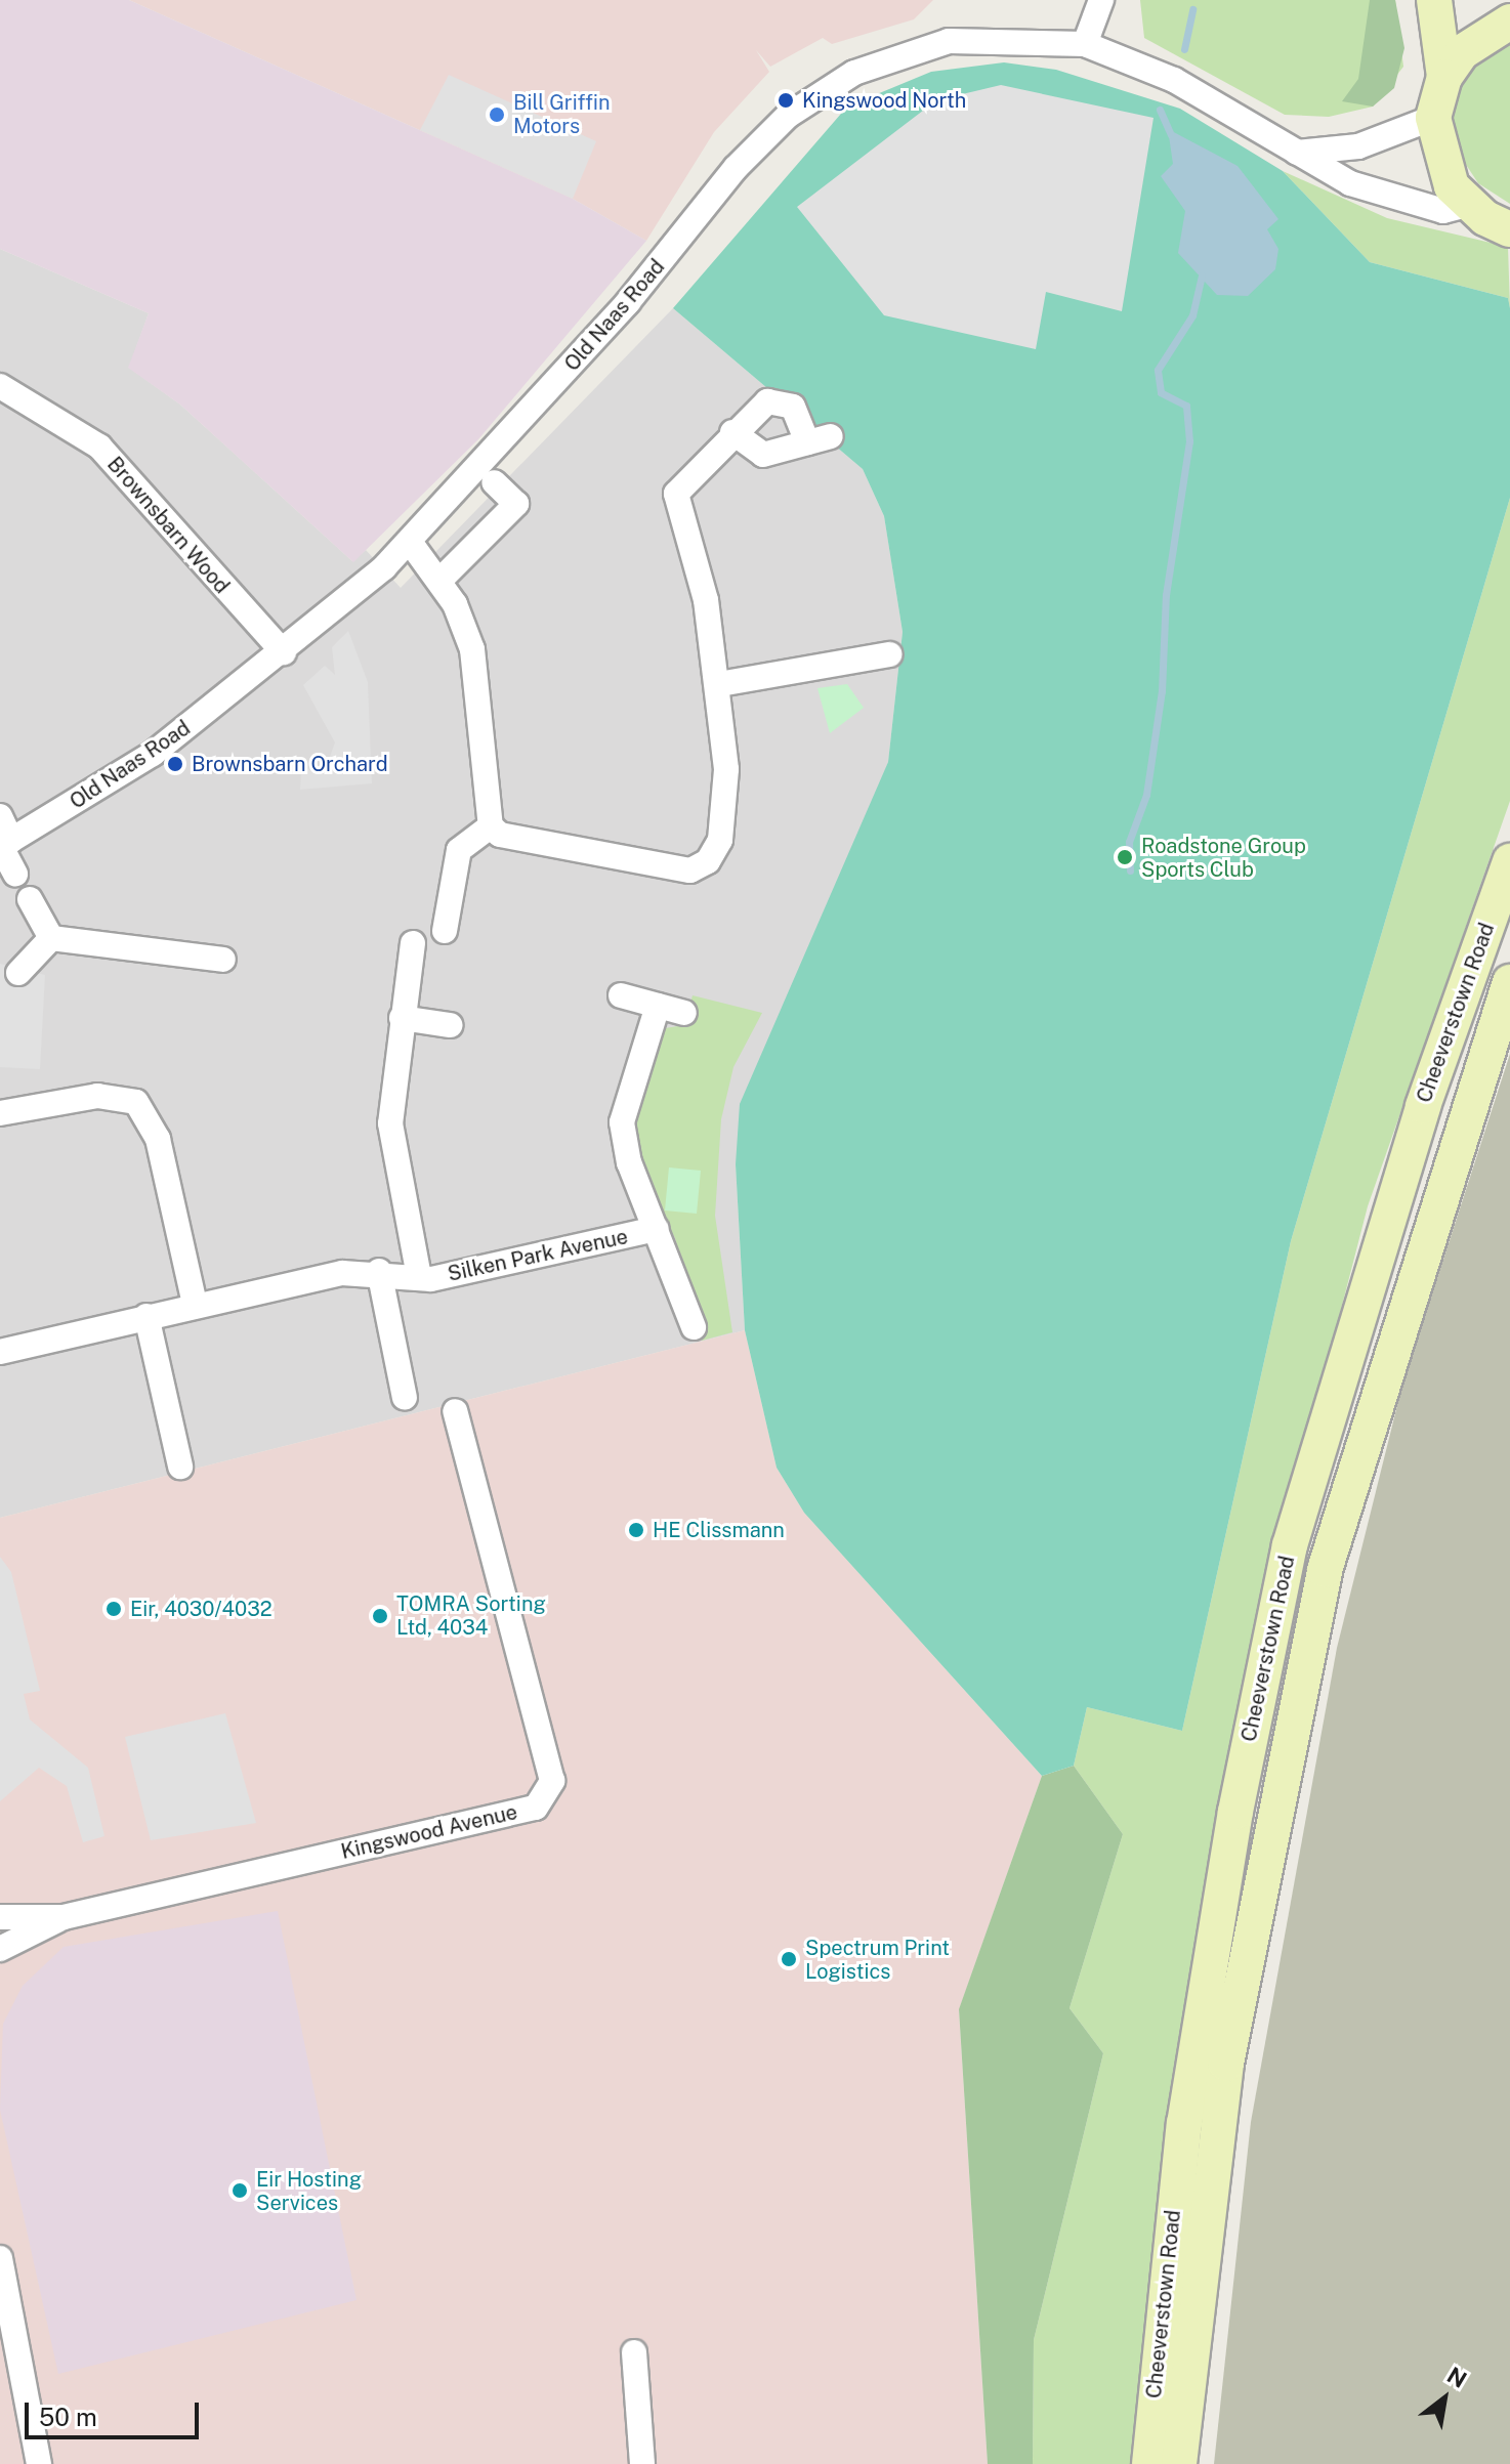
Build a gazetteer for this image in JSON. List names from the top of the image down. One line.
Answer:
{"streets":{"main road":["Cheeverstown Road"],"street":["Old Naas Road","Brownsbarn Wood","Silken Park Avenue","Kingswood Avenue"]},"crossings":[["Old Naas Road","Brownsbarn Wood"]],"places":["Kingswood North","Bill Griffin Motors","Brownsbarn Orchard","Roadstone Group Sports Club","HE Clissmann","Eir, 4030/4032","TOMRA Sorting Ltd, 4034","Spectrum Print Logistics","Eir Hosting Services"],"scale_bar":"50 m","north":"top right"}
